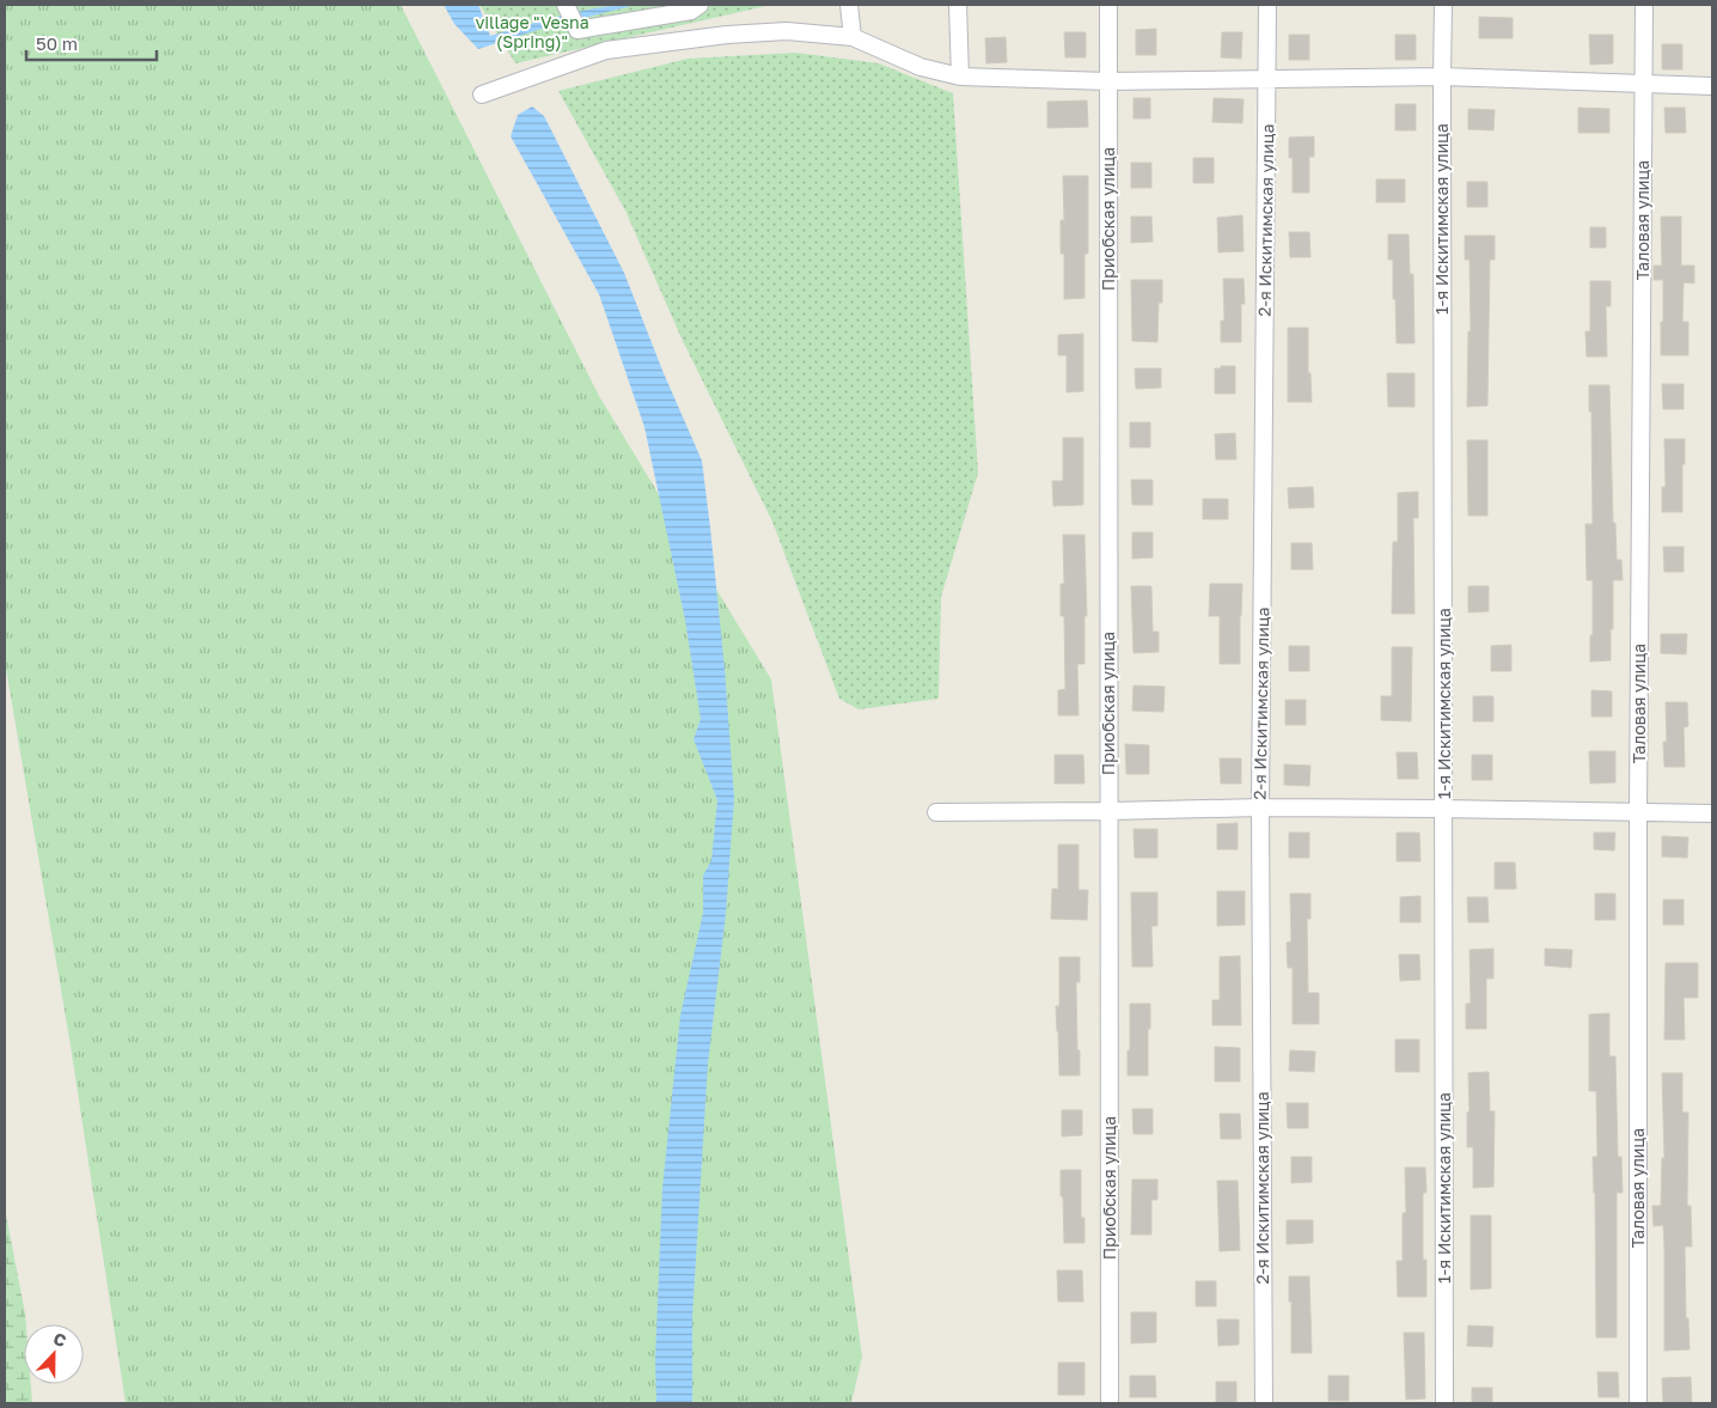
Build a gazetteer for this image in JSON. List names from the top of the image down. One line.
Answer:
{"streets":{"street":["Приобская улица","1-я Искитимская улица","2-я Искитимская улица","Таловая улица"]},"parks":["village \"Vesna (Spring)\""],"scale_bar":"50 m","north":"top"}
